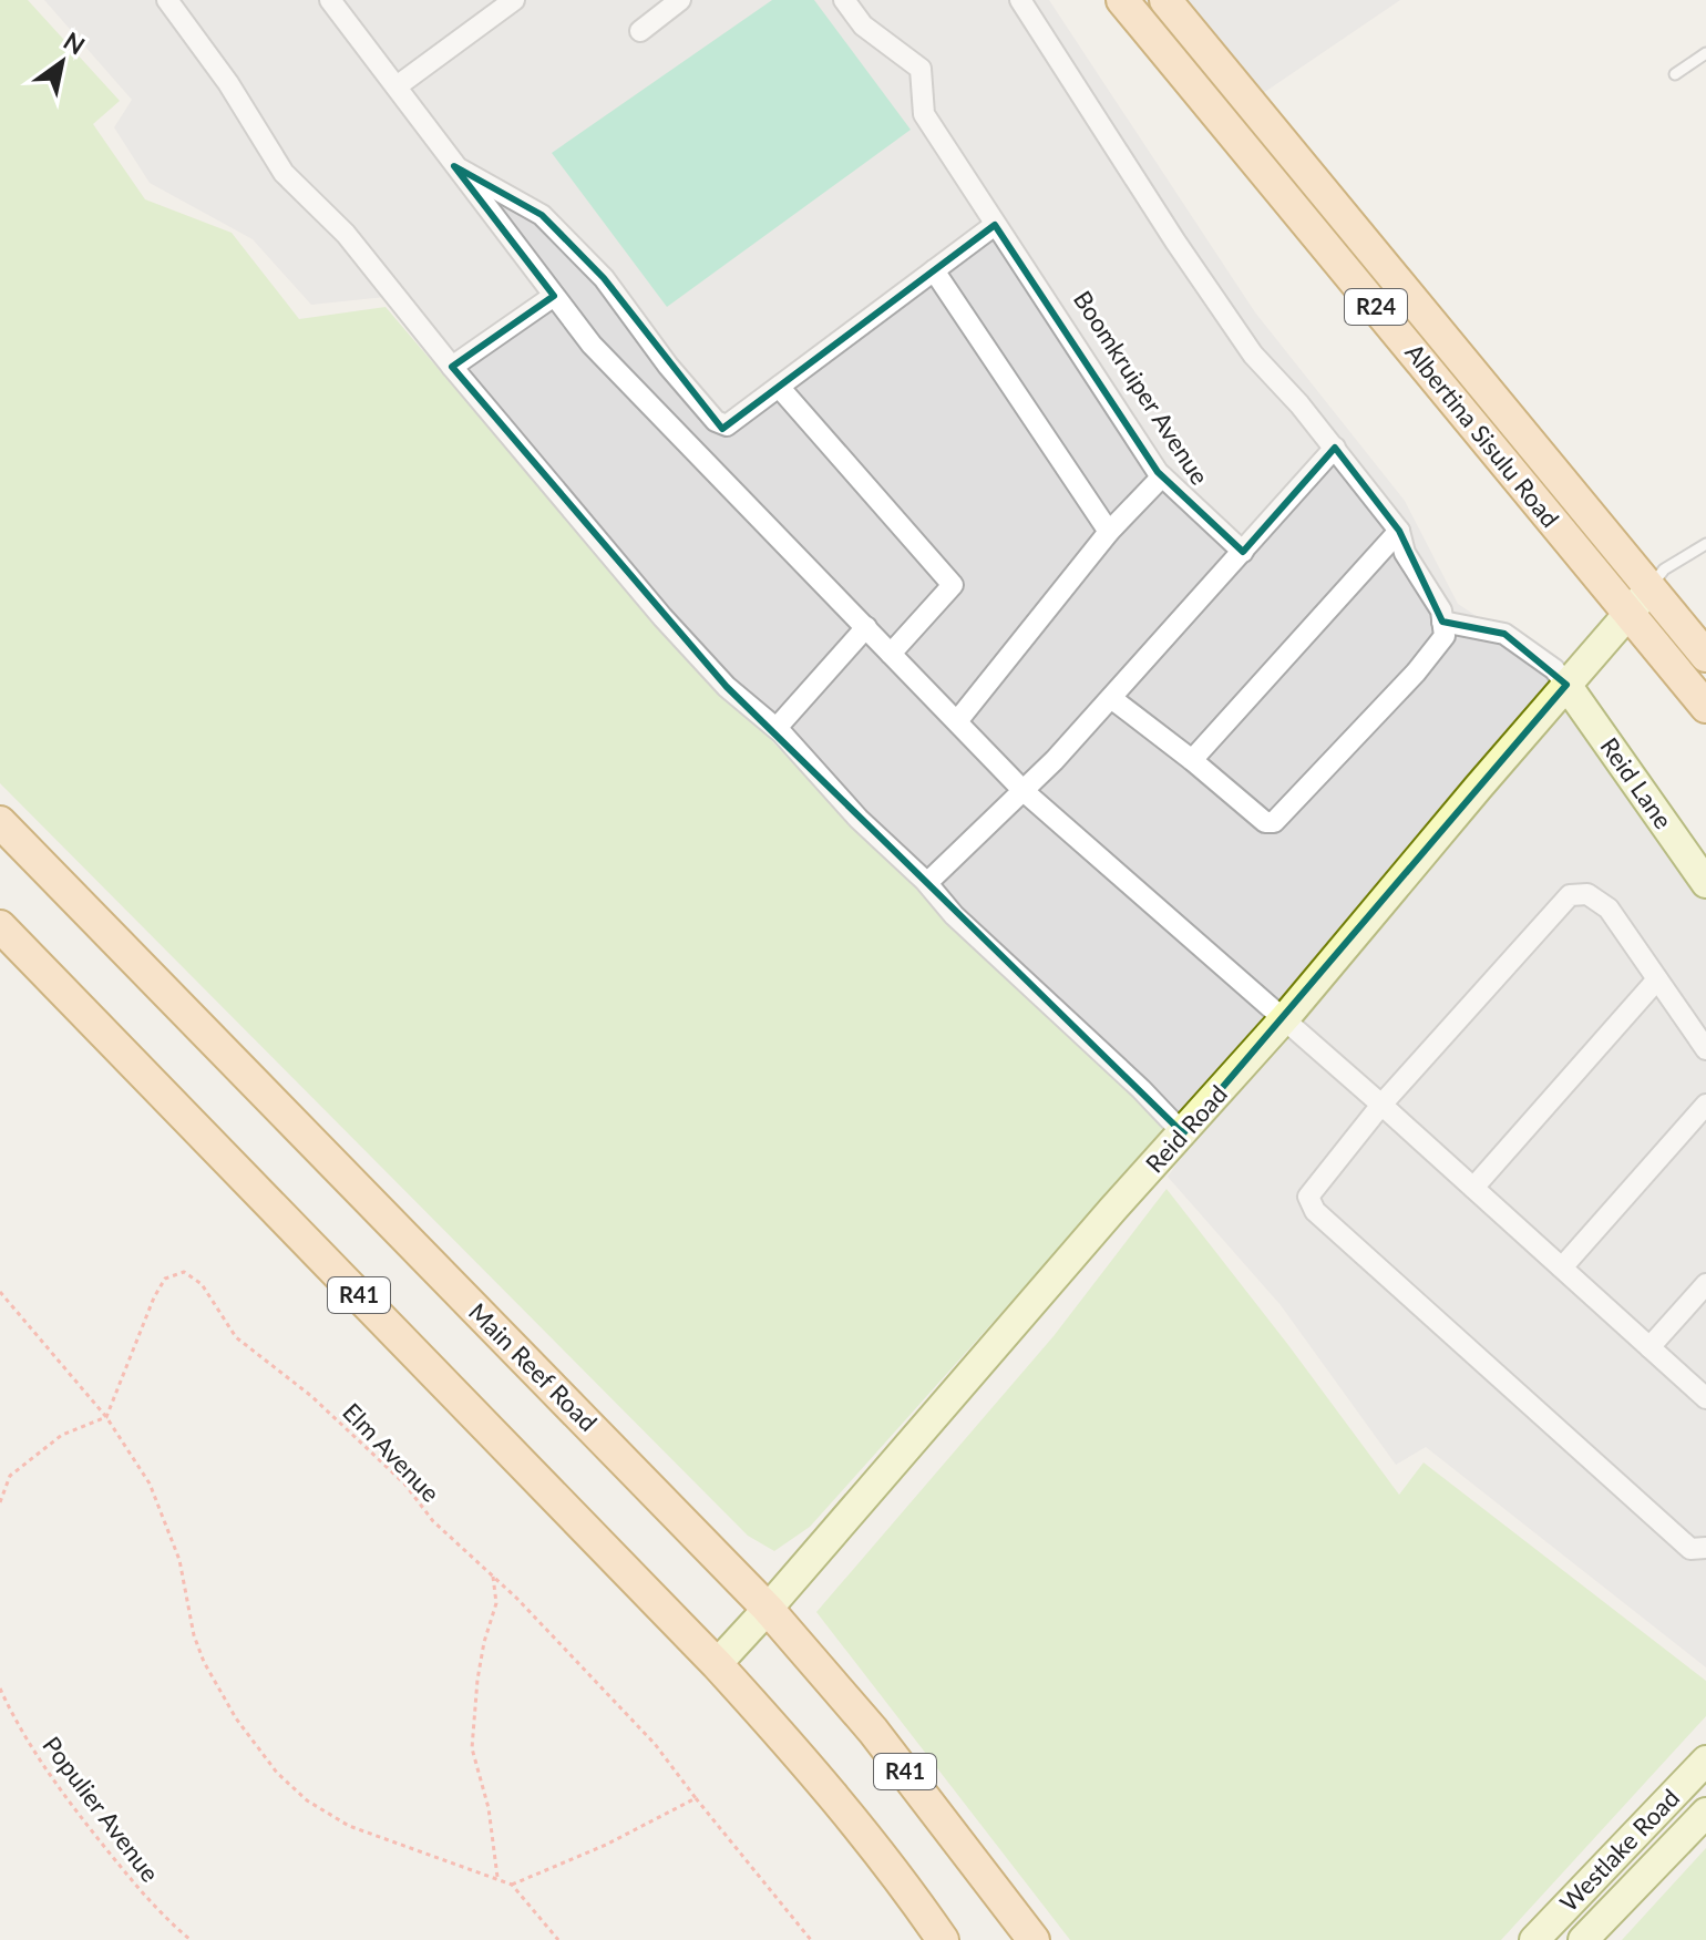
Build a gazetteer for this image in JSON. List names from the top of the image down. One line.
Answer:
{"streets":{"main road":["R24","Albertina Sisulu Road","R41","Main Reef Road"],"street":["Reid Lane","Reid Road","Westlake Road"],"path":["Elm Avenue","Populier Avenue"]},"crossings":[["Albertina Sisulu Road","Reid Road"],["Reid Lane","Reid Road"],["Reid Road","R41"],["Reid Road","Main Reef Road"]],"north":"top right"}
